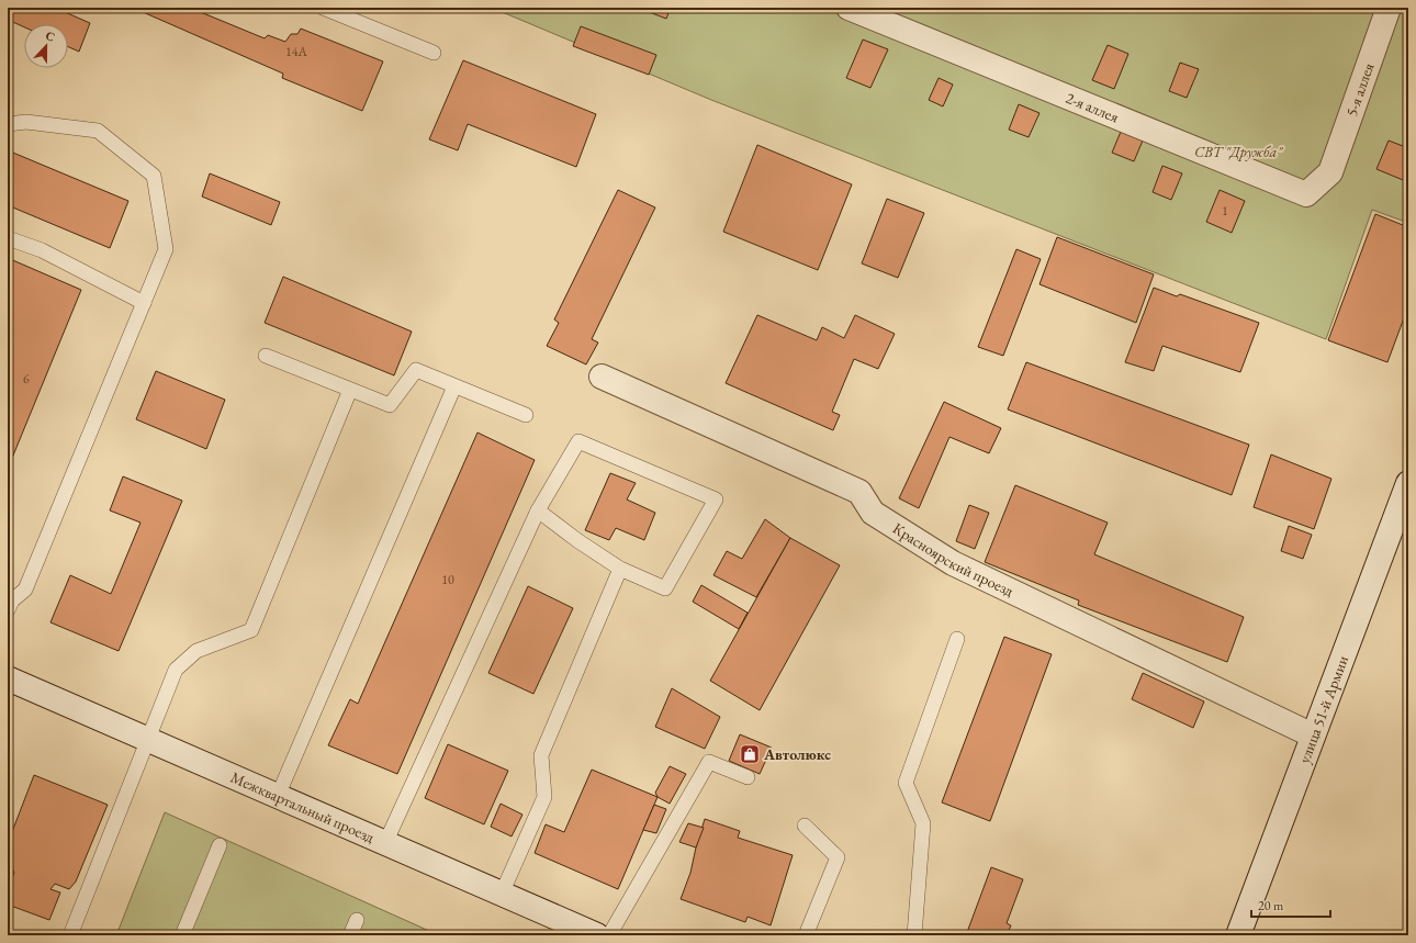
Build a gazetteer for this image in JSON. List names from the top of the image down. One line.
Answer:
{"streets":{"street":["5-я аллея","2-я аллея","Красноярский проезд","улица 51-й Армии","Межквартальный проезд"]},"crossings":[["5-я аллея","2-я аллея"],["Красноярский проезд","улица 51-й Армии"]],"parks":["СВТ \"Дружба\""],"places":{"shop":["Автолюкс"]},"house_numbers":["14А","1","6","10"],"scale_bar":"20 m","north":"top"}
